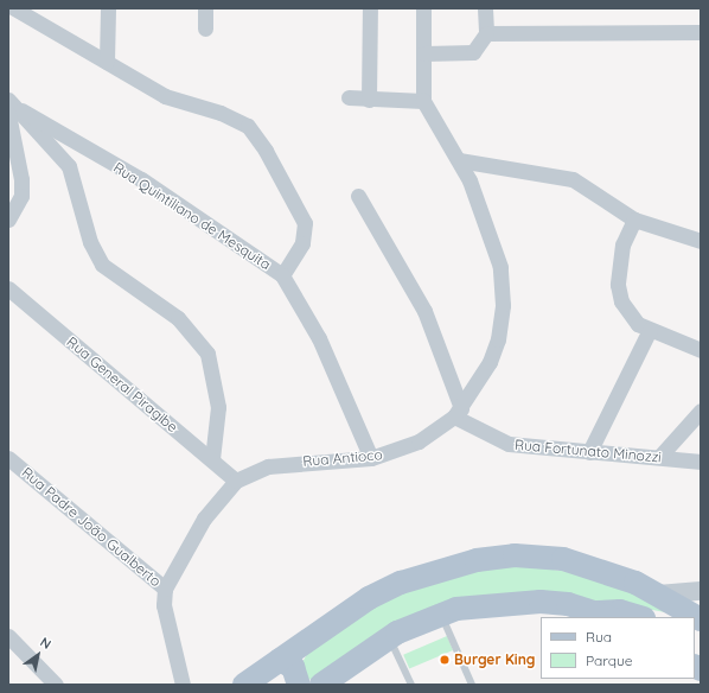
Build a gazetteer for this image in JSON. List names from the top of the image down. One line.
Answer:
{"streets":{"street":["Rua Quintiliano de Mesquita","Rua General Piragibe","Rua Fortunato Minozzi","Rua Antioco","Rua Padre João Gualberto"]},"crossings":[["Rua General Piragibe","Rua Antioco"],["Rua Fortunato Minozzi","Rua Antioco"]],"places":["Burger King"],"legend":["Rua","Parque"],"north":"top right"}
